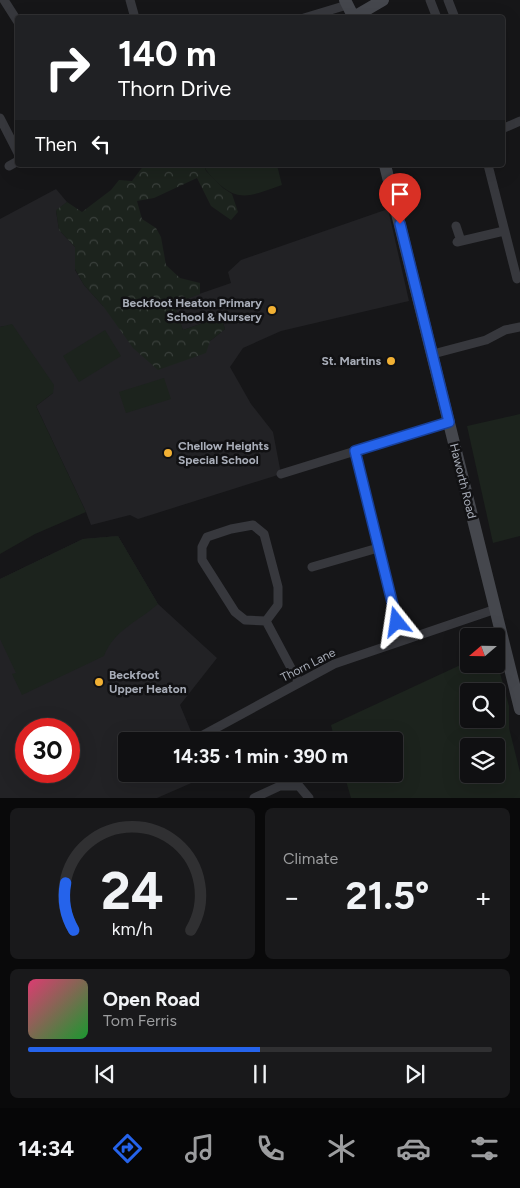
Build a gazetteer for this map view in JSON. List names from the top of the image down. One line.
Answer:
{"streets":{"main road":["Haworth Road"],"street":["Thorn Lane"]},"crossings":[["Haworth Road","Thorn Lane"]],"places":["Beckfoot Heaton Primary School & Nursery","St. Martins","Chellow Heights Special School","Beckfoot Upper Heaton"],"north":"left","page":{"turn":["140 m","Thorn Drive"],"then":"Then","limit":"30","trip":"14:35 · 1 min · 390 m","tile":"Climate","heat":["−","21.5°","+"],"song":["Open Road","Tom Ferris"],"tabs":"14:34","gauge":["24","km/h"]}}
